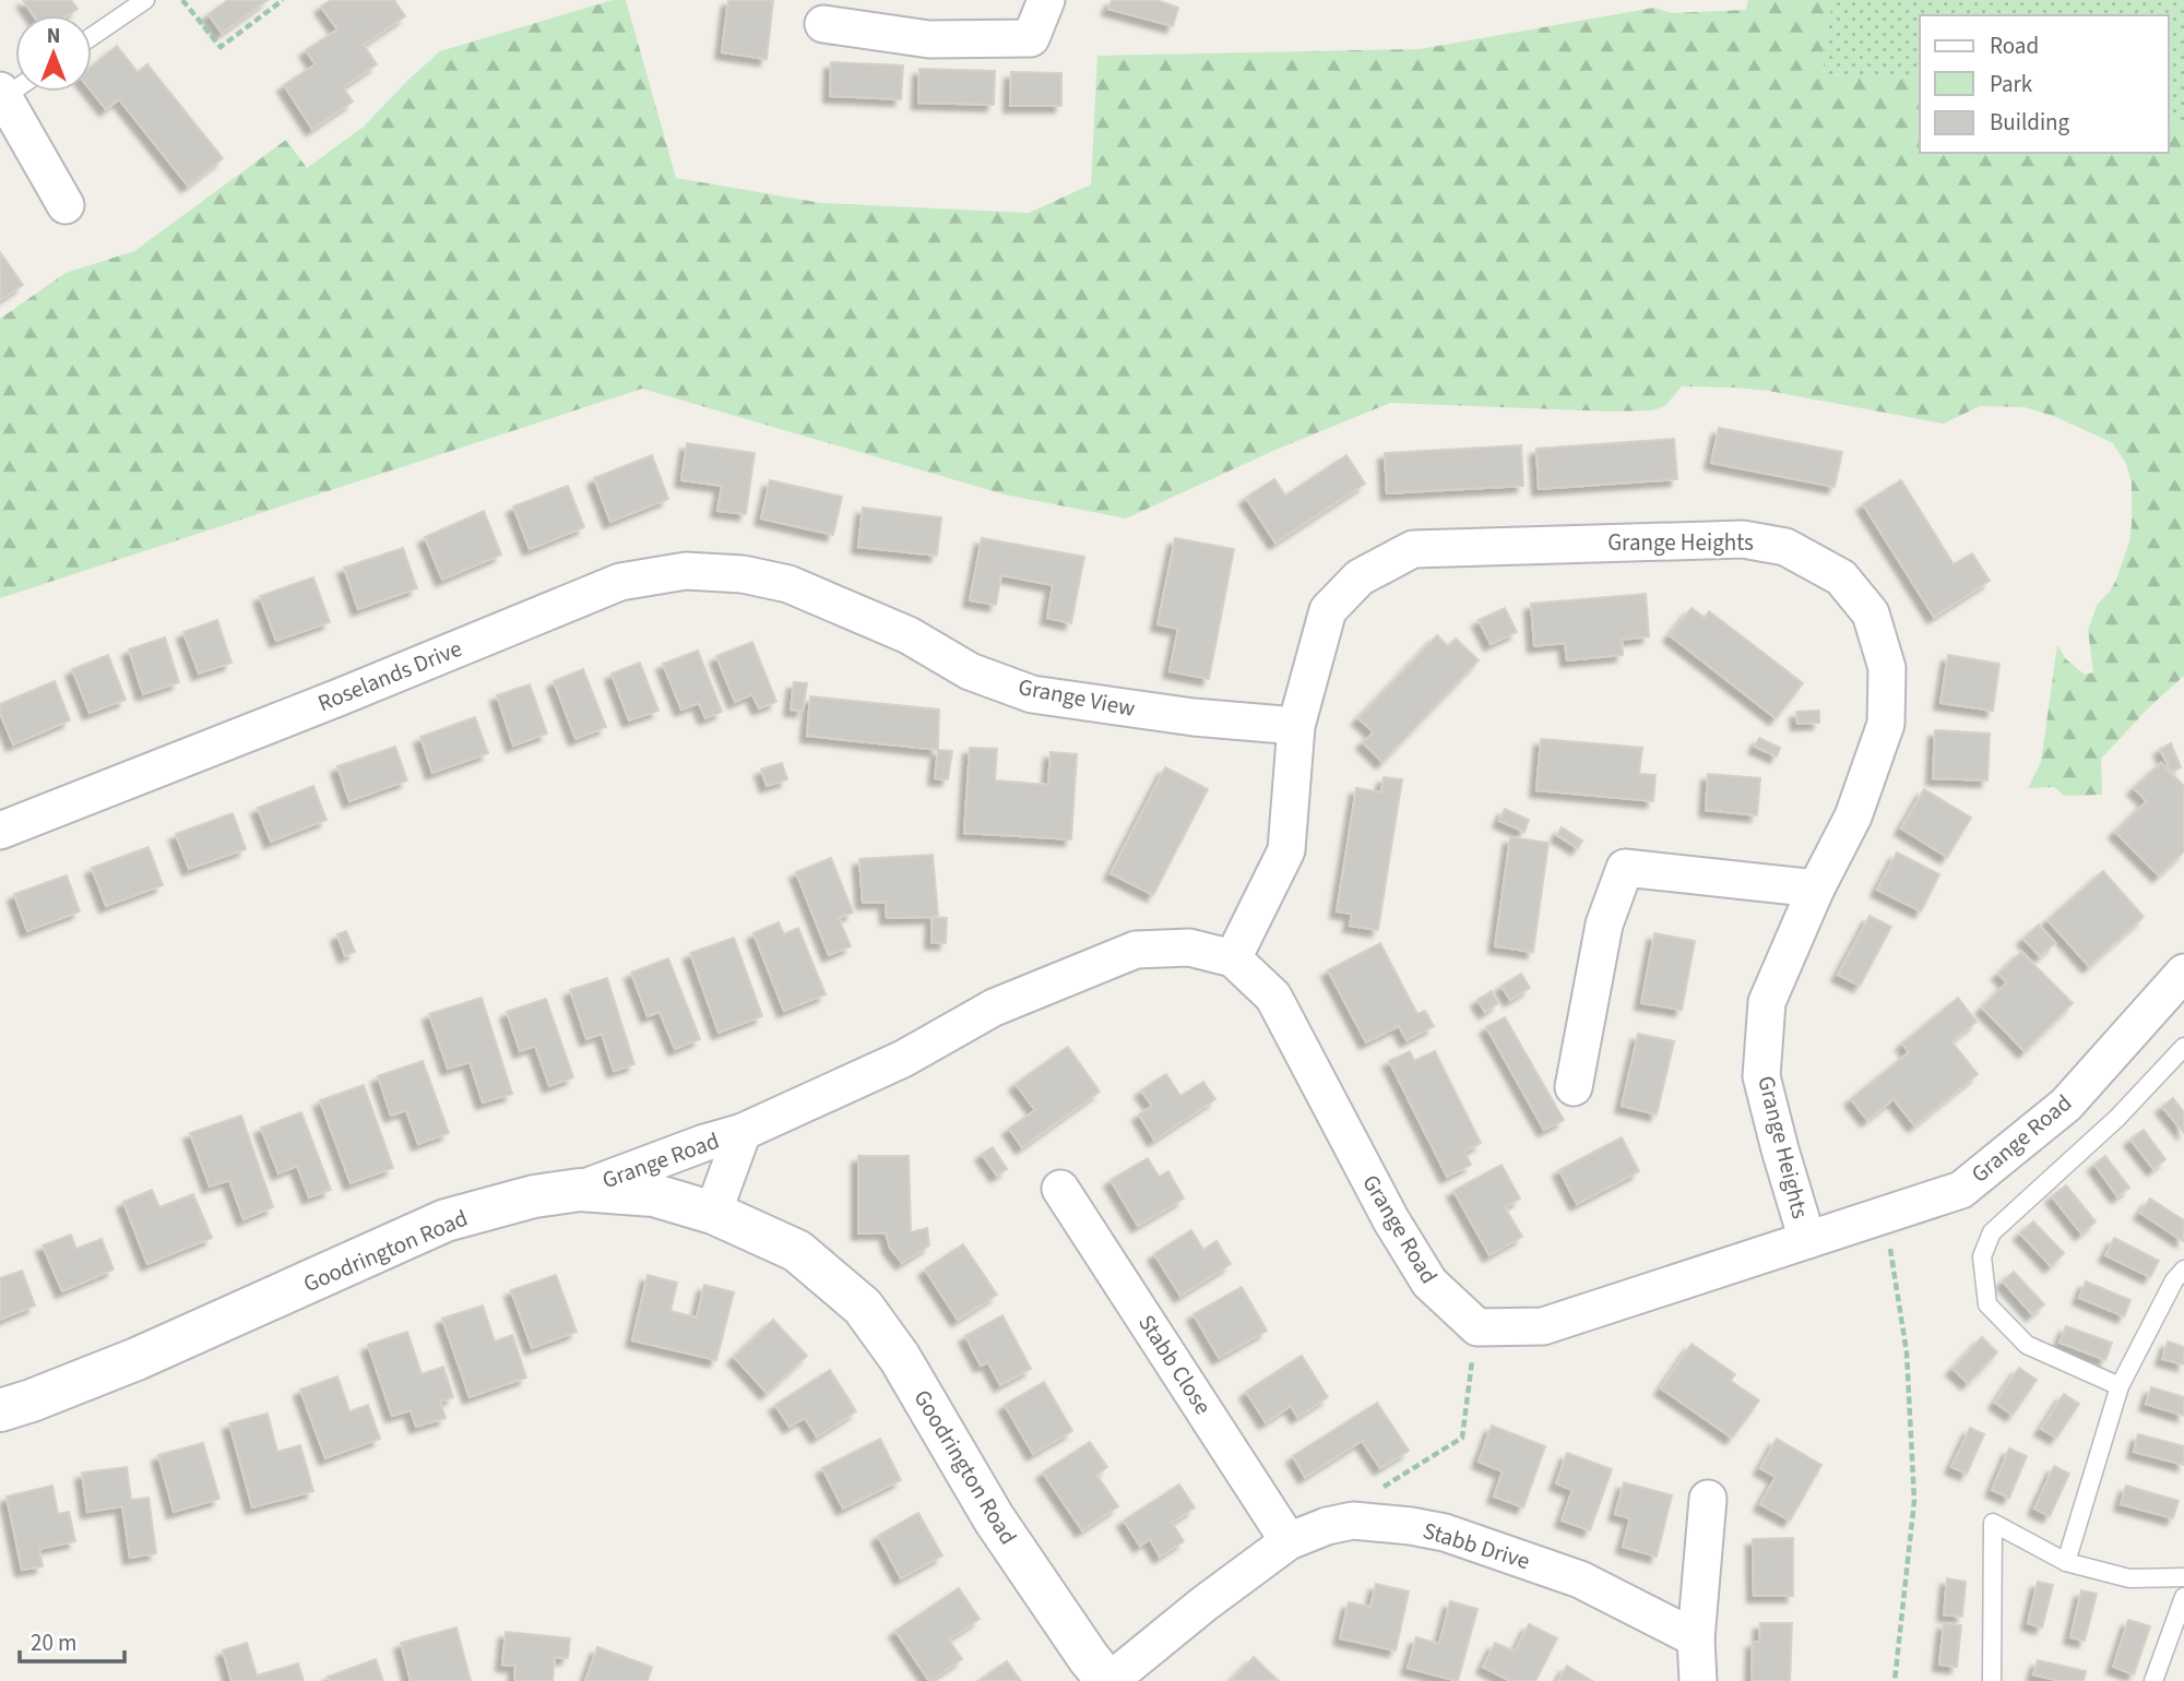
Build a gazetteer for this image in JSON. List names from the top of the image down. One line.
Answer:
{"streets":{"street":["Grange Heights","Roselands Drive","Grange View","Grange Road","Goodrington Road","Stabb Close","Stabb Drive"]},"crossings":[["Grange Heights","Grange View"],["Grange Heights","Grange Road"],["Roselands Drive","Grange View"],["Grange Road","Goodrington Road"],["Goodrington Road","Stabb Drive"],["Stabb Close","Stabb Drive"]],"legend":["Road","Park","Building"],"scale_bar":"20 m","north":"top"}
